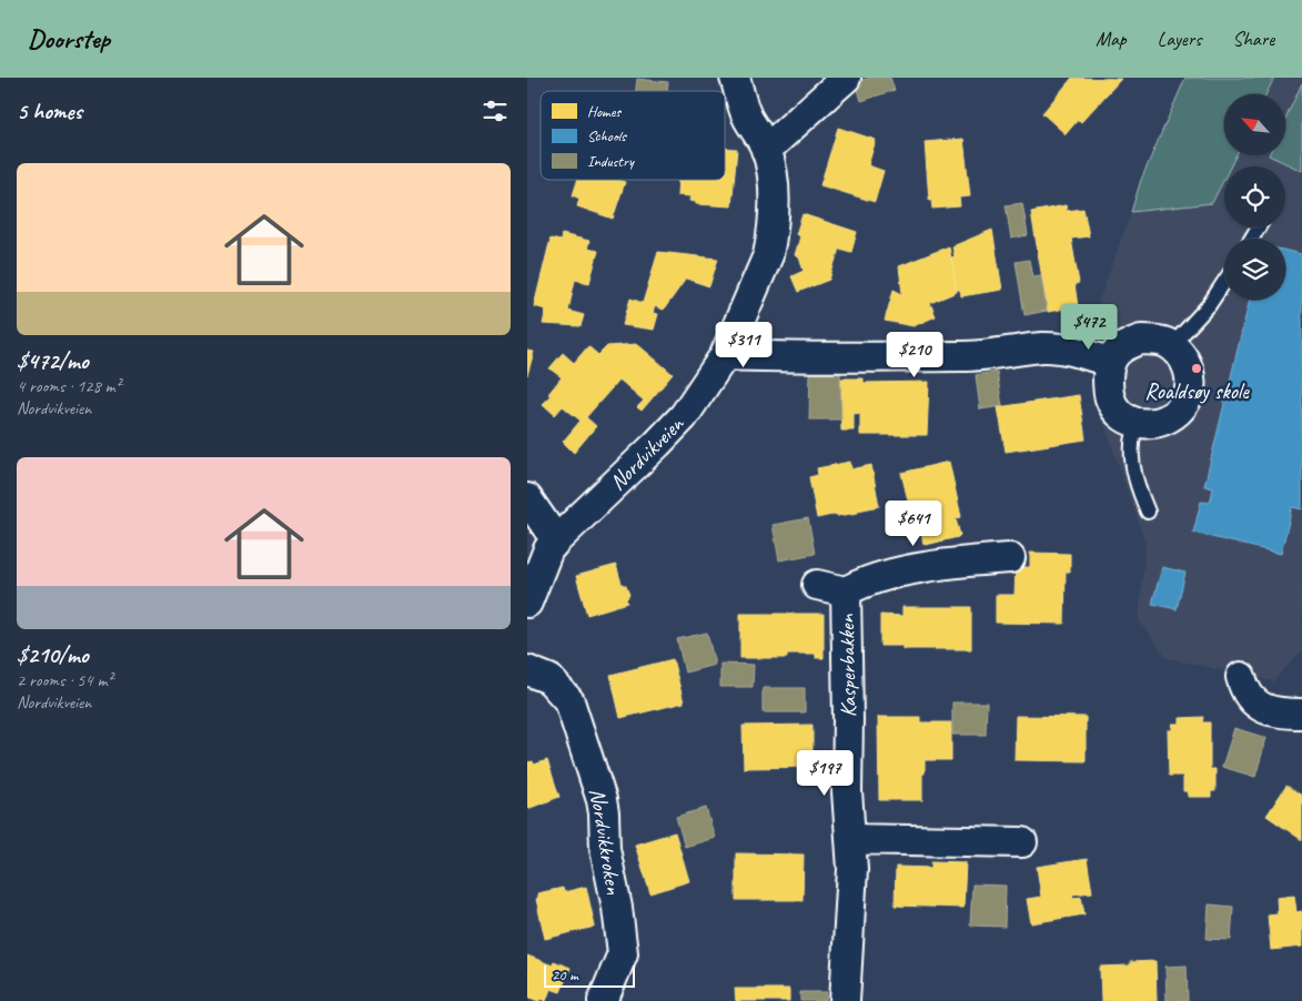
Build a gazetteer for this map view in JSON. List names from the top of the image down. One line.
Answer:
{"streets":{"street":["Nordvikveien","Kasperbakken","Nordvikkroken"]},"places":["Roaldsøy skole"],"legend":["Homes","Schools","Industry"],"scale_bar":"20 m","north":"top left","page":{"header":"Doorstep","nav":["Map","Layers","Share"],"heading":"5 homes","list":[{"name":"$472/mo","note":"4 rooms · 128 m² · Nordvikveien"},{"name":"$210/mo","note":"2 rooms · 54 m² · Nordvikveien"}],"price":["$472","$311","$210","$641","$197"],"scale":"20 m"}}
